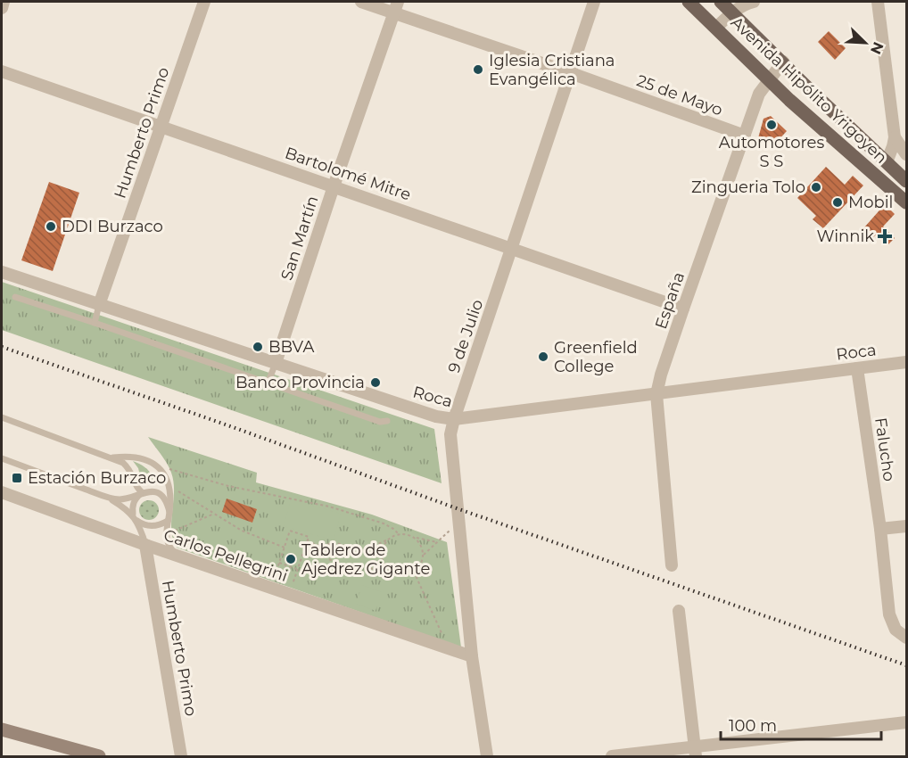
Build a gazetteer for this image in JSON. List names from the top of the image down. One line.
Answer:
{"streets":{"main road":["Avenida Hipólito Yrigoyen"],"street":["25 de Mayo","Humberto Primo","Bartolomé Mitre","San Martín","España","9 de Julio","Roca","Falucho","Carlos Pellegrini"]},"crossings":[["Avenida Hipólito Yrigoyen","España"],["25 de Mayo","San Martín"],["25 de Mayo","España"],["25 de Mayo","9 de Julio"],["Humberto Primo","Bartolomé Mitre"],["Humberto Primo","Roca"],["Humberto Primo","Carlos Pellegrini"],["Bartolomé Mitre","San Martín"],["Bartolomé Mitre","España"],["Bartolomé Mitre","9 de Julio"],["San Martín","Roca"],["España","Roca"],["9 de Julio","Roca"],["9 de Julio","Carlos Pellegrini"],["Roca","Falucho"]],"places":{"other":["Iglesia Cristiana Evangélica","Automotores S S","Zingueria Tolo","Mobil","DDI Burzaco","BBVA","Greenfield College","Banco Provincia","Tablero de Ajedrez Gigante"],"health":["Winnik"],"transit":["Estación Burzaco"]},"scale_bar":"100 m","north":"bottom right"}
